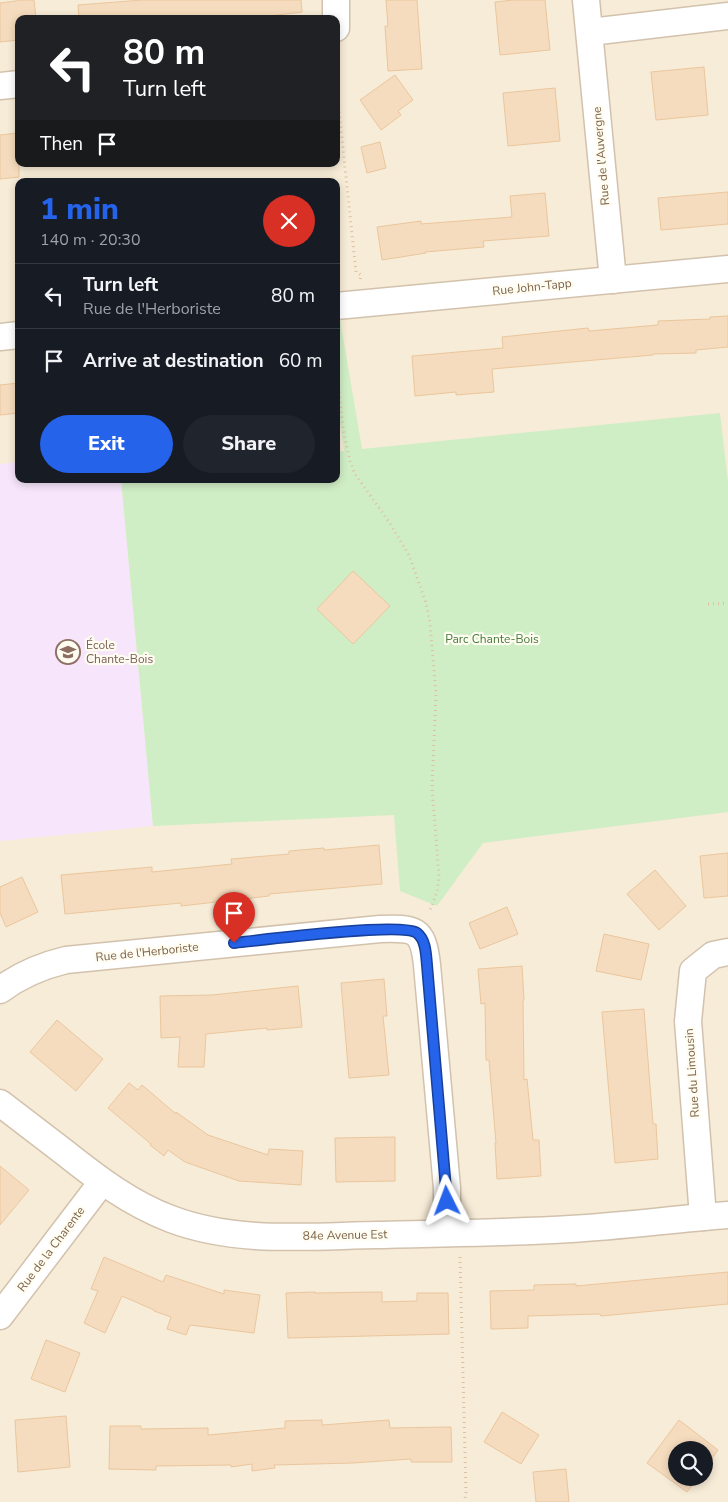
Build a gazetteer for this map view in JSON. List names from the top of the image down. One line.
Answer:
{"streets":{"street":["Rue de l'Auvergne","Rue John-Tapp","Rue de l'Herboriste","Rue du Limousin","84e Avenue Est","Rue de la Charente"]},"crossings":[["Rue de l'Auvergne","Rue John-Tapp"],["Rue de l'Herboriste","84e Avenue Est"],["Rue du Limousin","84e Avenue Est"],["84e Avenue Est","Rue de la Charente"]],"parks":["Parc Chante-Bois"],"places":{"school or university":["École Chante-Bois"]},"page":{"turn":["80 m","Turn left"],"then":"Then","heading":["1 min","140 m · 20:30"],"list":[{"name":"Turn left","note":"Rue de l'Herboriste","value":"80 m"},{"name":"Arrive at destination","value":"60 m"}],"buttons":["Exit","Share"]}}
